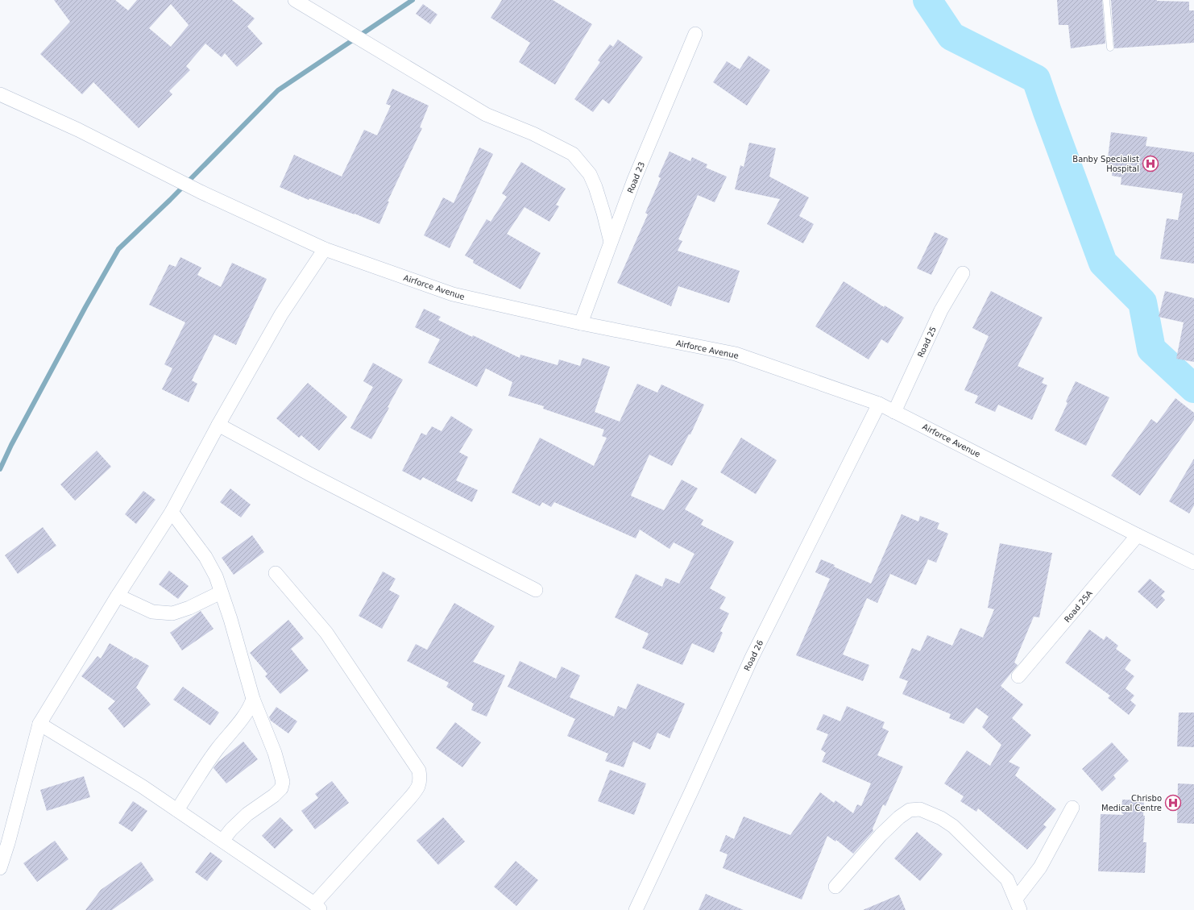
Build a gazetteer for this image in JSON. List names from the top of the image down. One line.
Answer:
{"streets":{"street":["Road 23","Airforce Avenue","Road 25","Road 25A","Road 26"]},"crossings":[["Road 23","Airforce Avenue"],["Airforce Avenue","Road 25"],["Airforce Avenue","Road 25A"],["Airforce Avenue","Road 26"]],"places":{"hospital":["Banby Specialist Hospital","Chrisbo Medical Centre"]}}
